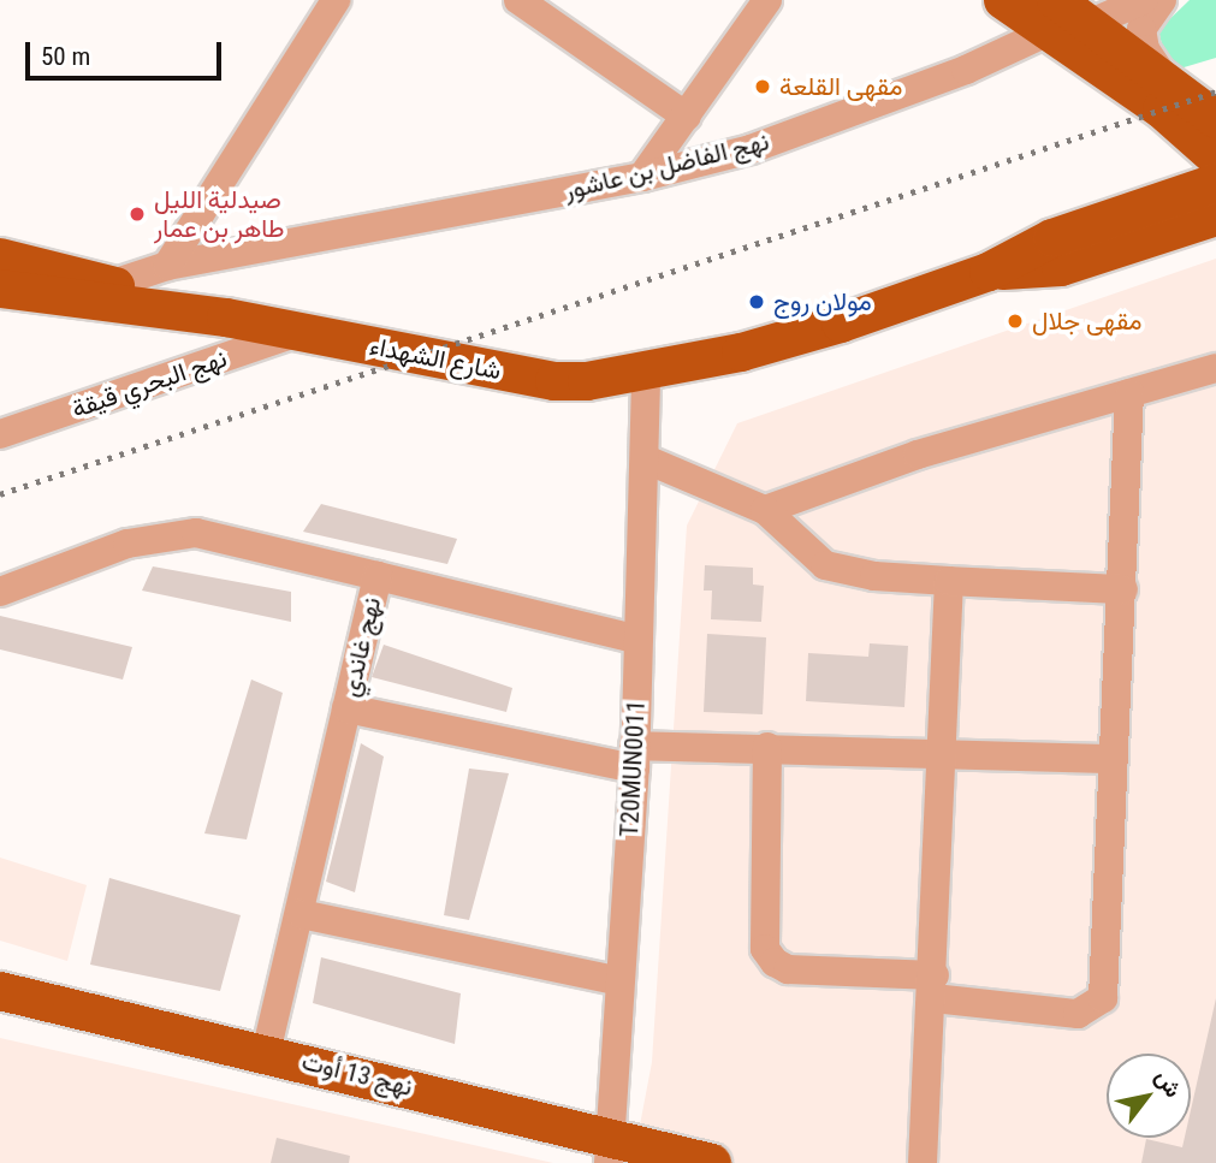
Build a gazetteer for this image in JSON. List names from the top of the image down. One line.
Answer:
{"streets":{"main road":["شارع الشهداء","نهج 13 أوت"],"street":["نهج الفاضل بن عاشور","نهج البحري قيقة","نهج غاندي","T20MUN0011"]},"crossings":[["نهج الفاضل بن عاشور","شارع الشهداء"],["شارع الشهداء","نهج البحري قيقة"],["شارع الشهداء","T20MUN0011"],["نهج غاندي","نهج 13 أوت"],["T20MUN0011","نهج 13 أوت"]],"places":["مقهى القلعة","صيدلية الليل طاهر بن عمار","مولان روج","مقهى جلال"],"scale_bar":"50 m","north":"top right"}
